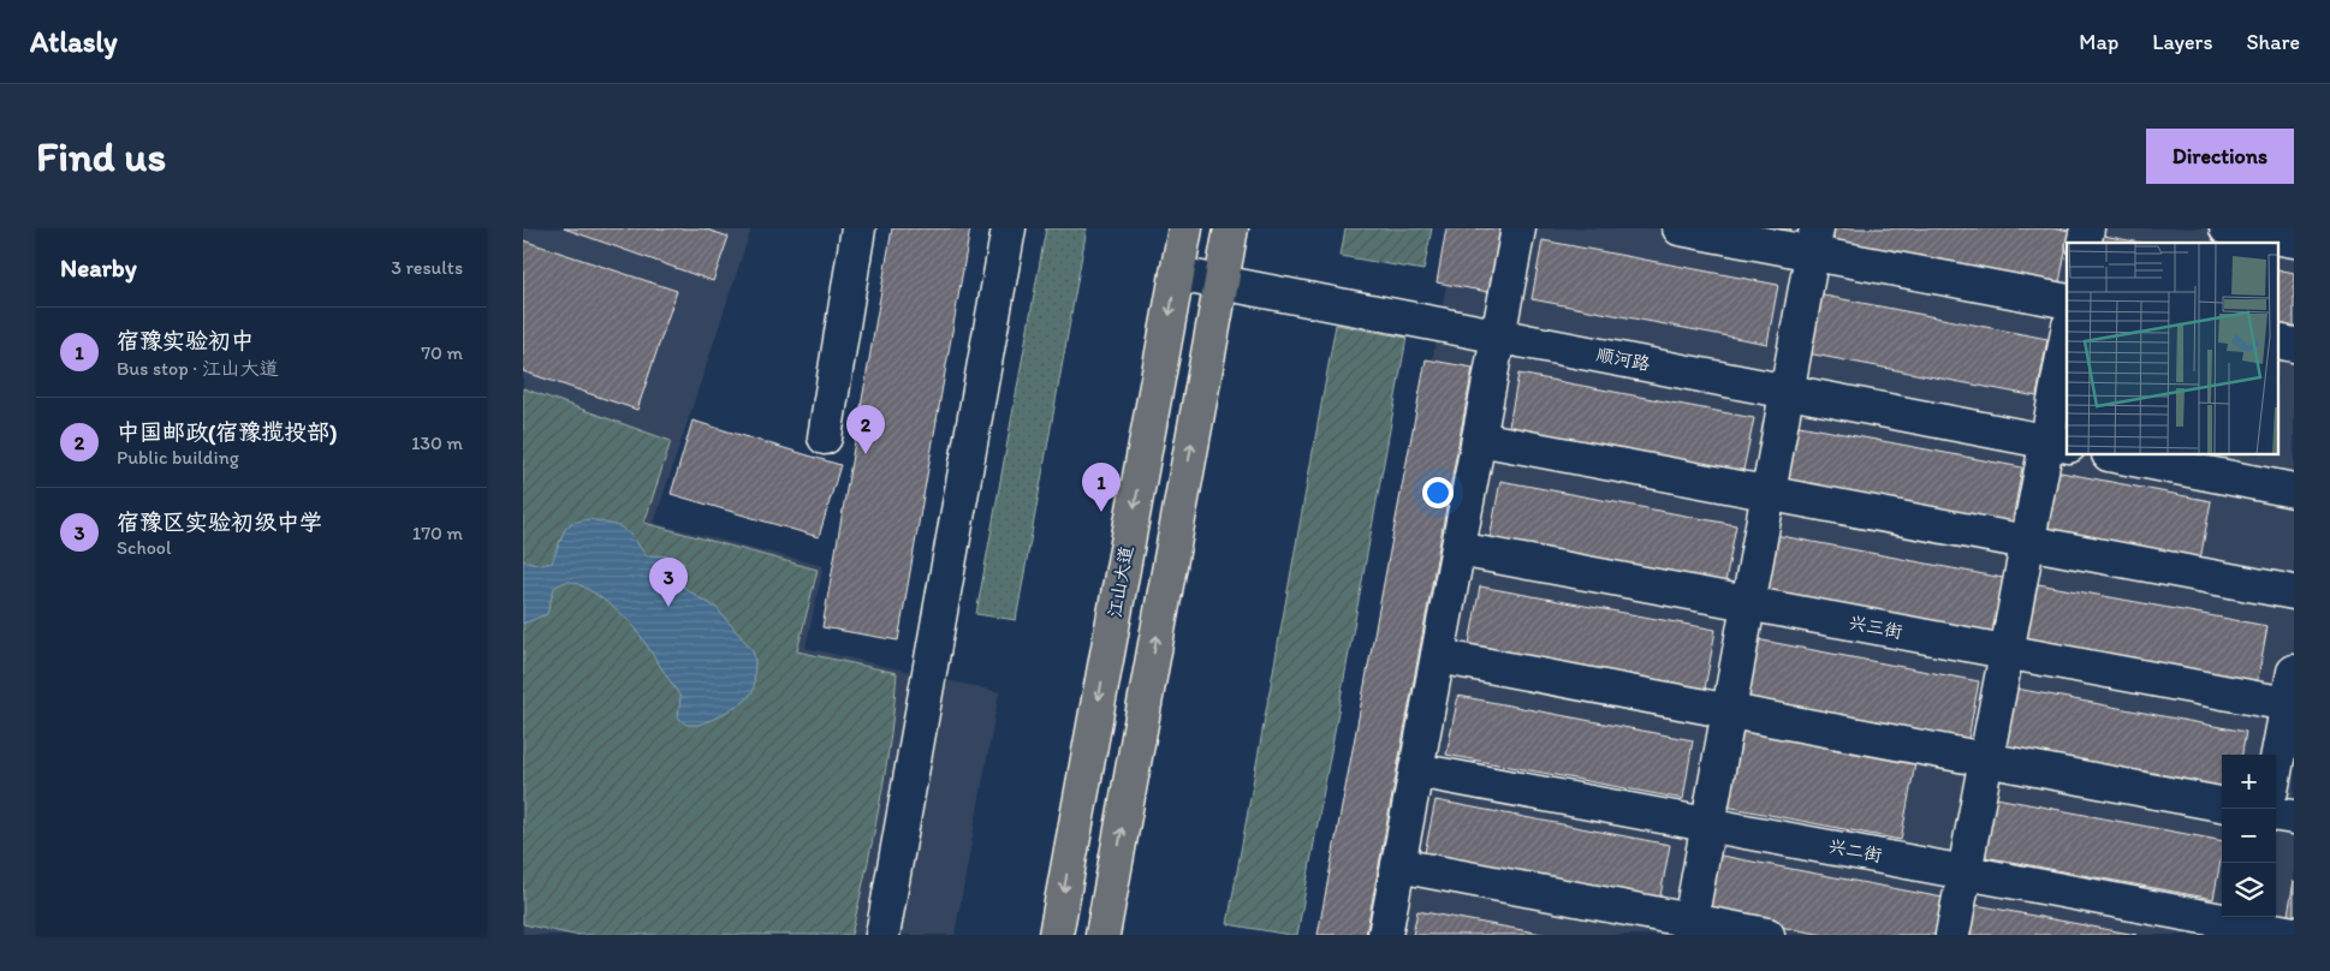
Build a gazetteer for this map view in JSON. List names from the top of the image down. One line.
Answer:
{"streets":{"main road":["江山大道"],"street":["顺河路","兴三街","兴二街"]},"crossings":[["顺河路","江山大道"]],"page":{"header":"Atlasly","nav":["Map","Layers","Share"],"buttons":"Directions","title":"Find us","heading":["Nearby","3 results"],"list":[{"mark":"1","name":"宿豫实验初中","note":"Bus stop · 江山大道","value":"70 m"},{"mark":"2","name":"中国邮政(宿豫揽投部)","note":"Public building","value":"130 m"},{"mark":"3","name":"宿豫区实验初级中学","note":"School","value":"170 m"}],"pins":["2","1","3"],"map_buttons":["+","−"]}}
